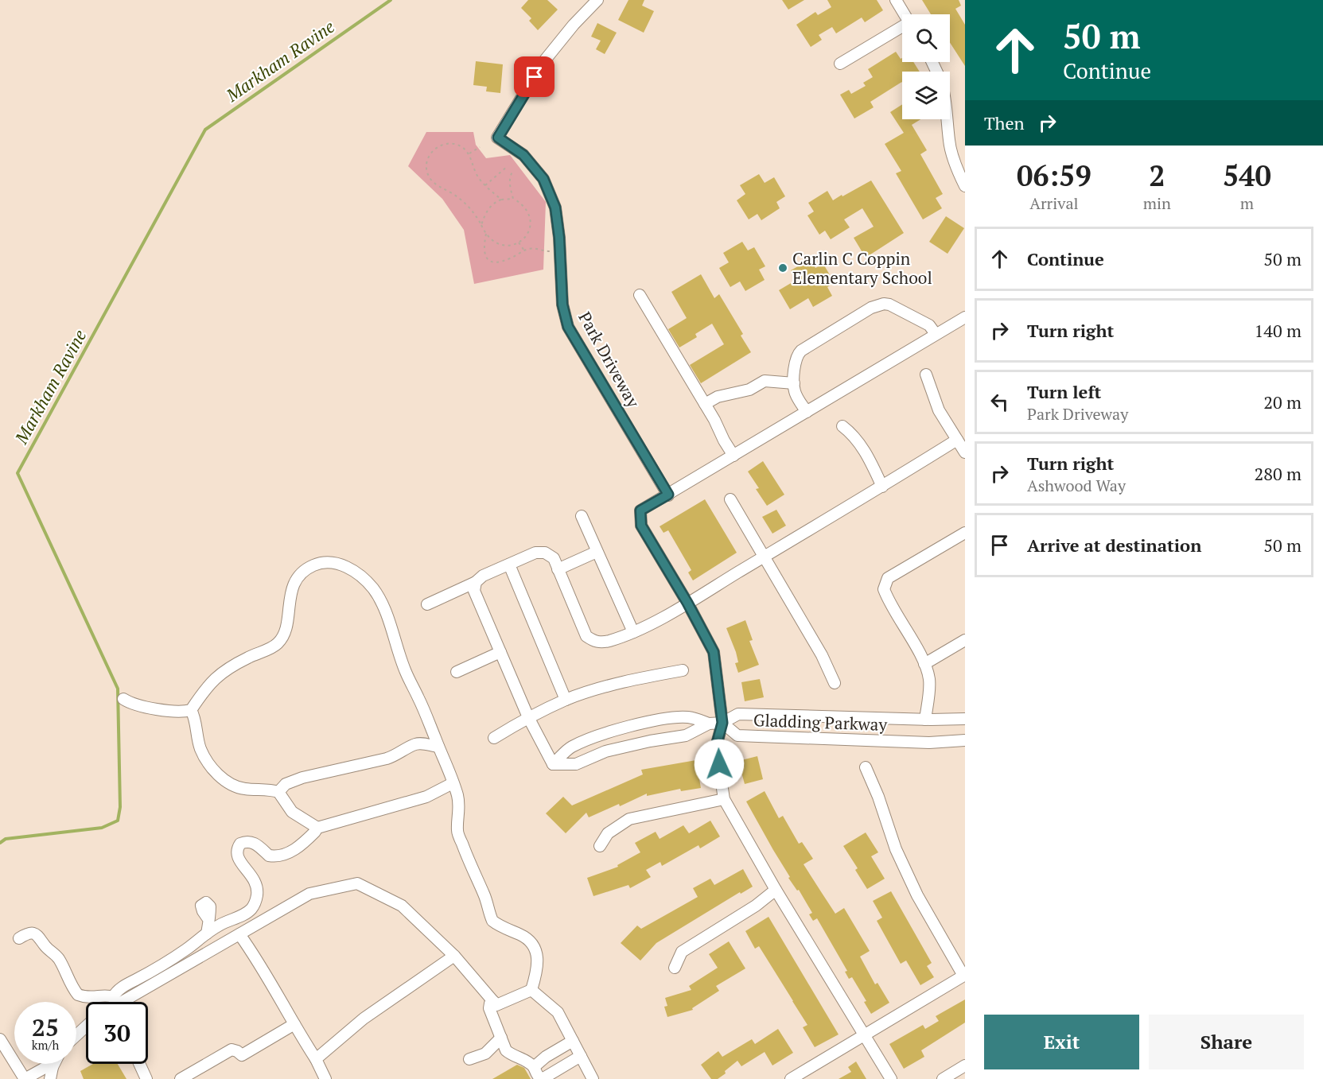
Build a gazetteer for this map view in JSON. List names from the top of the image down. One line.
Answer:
{"streets":{"street":["Park Driveway","Gladding Parkway"]},"water":["Markham Ravine"],"places":["Carlin C Coppin Elementary School"],"page":{"turn":["50 m","Continue"],"then":"Then","eta":["06:59","Arrival","2","min","540","m"],"list":[{"name":"Continue","value":"50 m"},{"name":"Turn right","value":"140 m"},{"name":"Turn left","note":"Park Driveway","value":"20 m"},{"name":"Turn right","note":"Ashwood Way","value":"280 m"},{"name":"Arrive at destination","value":"50 m"}],"speed":"25 km/h","limit":"30","buttons":["Exit","Share"]}}
